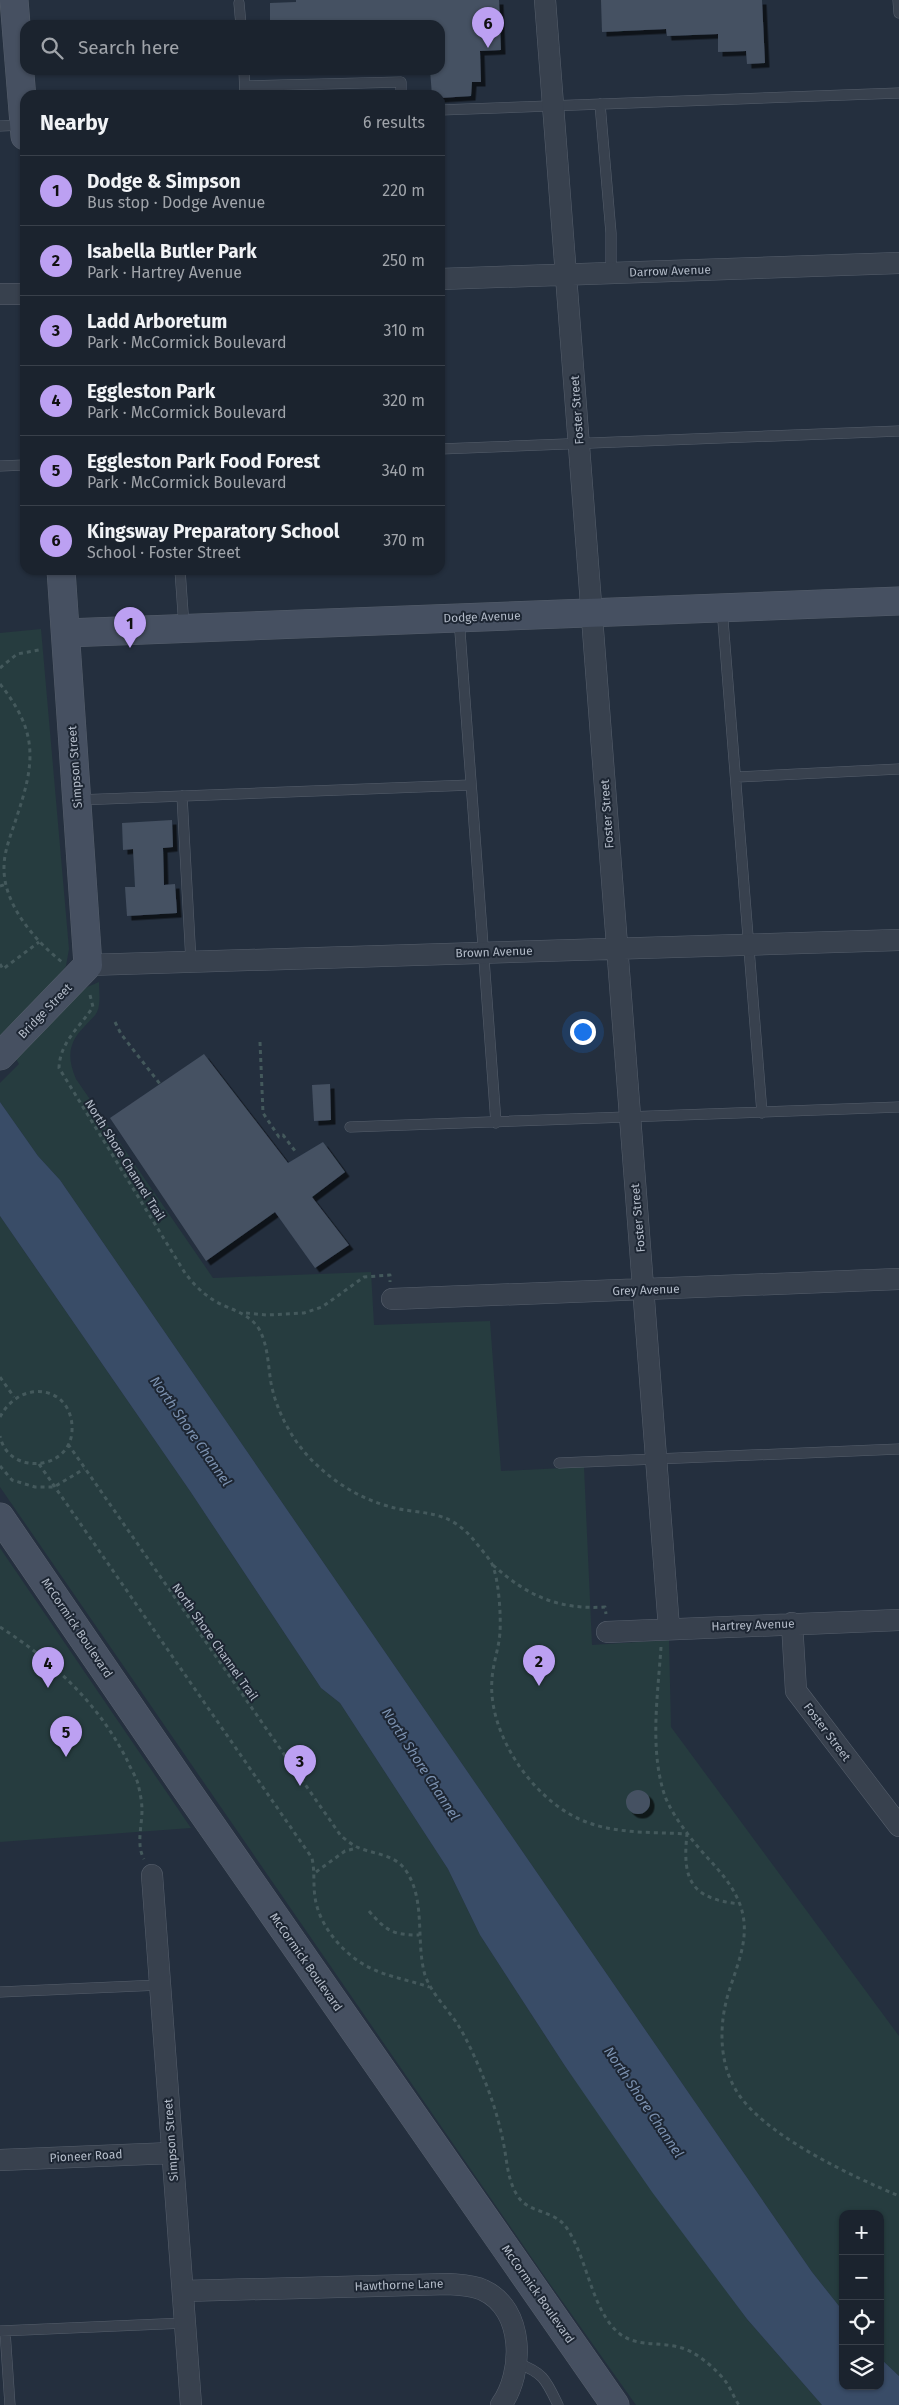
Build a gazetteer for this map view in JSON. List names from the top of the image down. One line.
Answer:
{"streets":{"street":["Darrow Avenue","Foster Street","Dodge Avenue","Simpson Street","Brown Avenue","Bridge Street","Grey Avenue","Hartrey Avenue","McCormick Boulevard","Pioneer Road","Hawthorne Lane"],"path":["North Shore Channel Trail"]},"crossings":[["Darrow Avenue","Foster Street"],["Foster Street","Dodge Avenue"],["Foster Street","Brown Avenue"],["Foster Street","Grey Avenue"],["Foster Street","Hartrey Avenue"],["Dodge Avenue","Simpson Street"],["Simpson Street","Brown Avenue"],["Simpson Street","Bridge Street"],["Simpson Street","North Shore Channel Trail"],["Simpson Street","Pioneer Road"],["Simpson Street","Hawthorne Lane"],["Brown Avenue","Bridge Street"],["Brown Avenue","North Shore Channel Trail"],["Bridge Street","North Shore Channel Trail"],["North Shore Channel Trail","Grey Avenue"]],"water":["North Shore Channel"],"page":{"pins":["6","1","2","4","5","3"],"search":"Search here","heading":["Nearby","6 results"],"list":[{"mark":"1","name":"Dodge & Simpson","note":"Bus stop · Dodge Avenue","value":"220 m"},{"mark":"2","name":"Isabella Butler Park","note":"Park · Hartrey Avenue","value":"250 m"},{"mark":"3","name":"Ladd Arboretum","note":"Park · McCormick Boulevard","value":"310 m"},{"mark":"4","name":"Eggleston Park","note":"Park · McCormick Boulevard","value":"320 m"},{"mark":"5","name":"Eggleston Park Food Forest","note":"Park · McCormick Boulevard","value":"340 m"},{"mark":"6","name":"Kingsway Preparatory School","note":"School · Foster Street","value":"370 m"}],"map_buttons":["+","−"]}}
